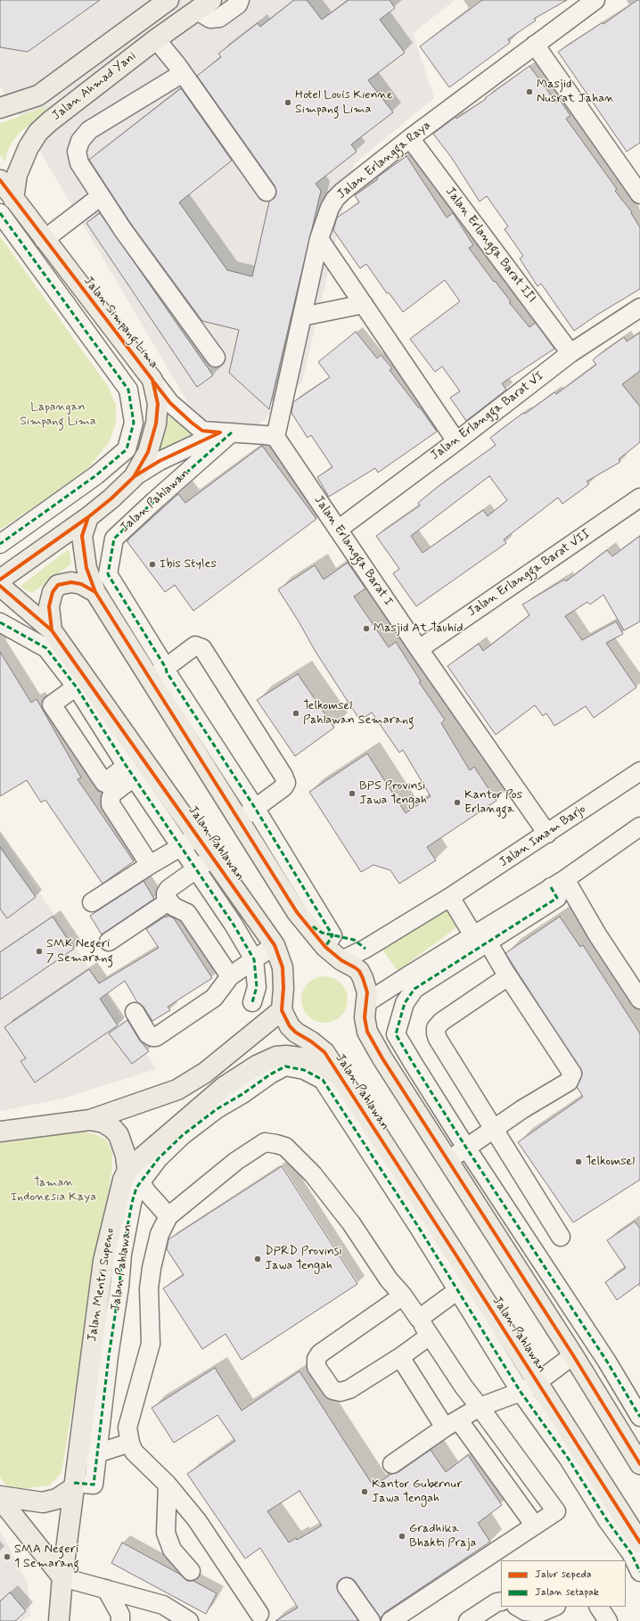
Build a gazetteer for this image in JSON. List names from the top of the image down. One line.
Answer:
{"streets":{"main road":["Jalan Ahmad Yani","Jalan Simpang Lima","Jalan Pahlawan","Jalan Mentri Supeno"],"street":["Jalan Erlangga Raya","Jalan Erlangga Barat III","Jalan Erlangga Barat VI","Jalan Erlangga Barat I","Jalan Erlangga Barat VII","Jalan Imam Barjo"]},"crossings":[["Jalan Ahmad Yani","Jalan Simpang Lima"],["Jalan Erlangga Raya","Jalan Erlangga Barat III"],["Jalan Erlangga Raya","Jalan Erlangga Barat I"],["Jalan Erlangga Barat III","Jalan Erlangga Barat VI"],["Jalan Erlangga Barat VI","Jalan Erlangga Barat I"],["Jalan Pahlawan","Jalan Mentri Supeno"],["Jalan Erlangga Barat I","Jalan Erlangga Barat VII"],["Jalan Erlangga Barat I","Jalan Imam Barjo"]],"parks":["Lapangan Simpang Lima","Taman Indonesia Kaya"],"places":["Masjid Nusrat Jahan","Hotel Louis Kienne Simpang Lima","Ibis Styles","Masjid At Tauhid","Telkomsel Pahlawan Semarang","BPS Provinsi Jawa Tengah","Kantor Pos Erlangga","SMK Negeri 7 Semarang","Telkomsel","DPRD Provinsi Jawa Tengah","Kantor Gubernur Jawa Tengah","Gradhika Bhakti Praja","SMA Negeri 1 Semarang"],"legend":["Jalur sepeda","Jalan setapak"]}
